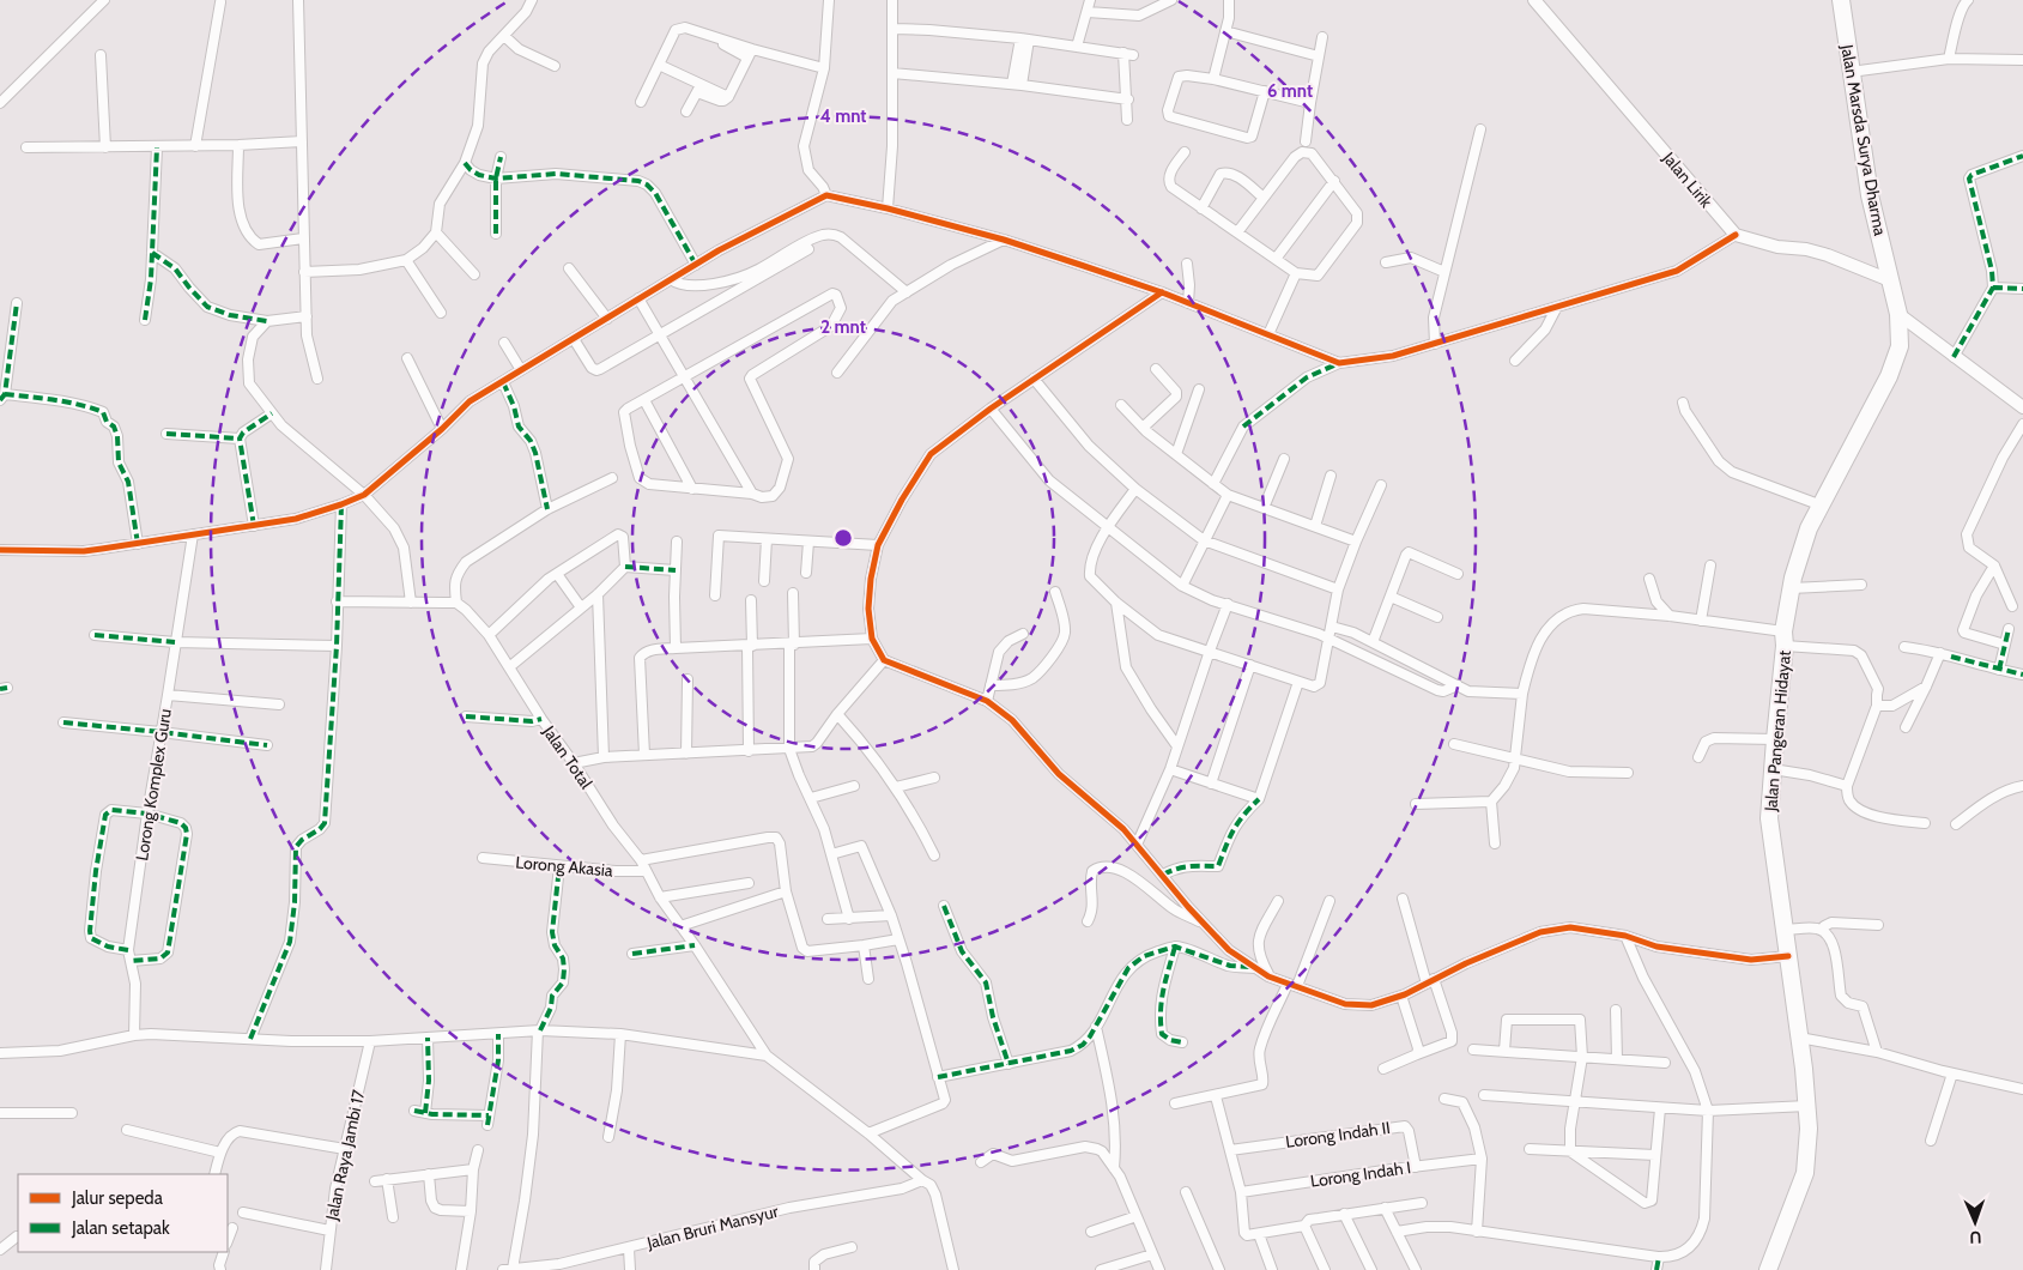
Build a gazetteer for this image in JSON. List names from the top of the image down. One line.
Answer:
{"streets":{"highway":["Jalan Marsda Surya Dharma","Jalan Pangeran Hidayat"],"main road":["Jalan Lirik"],"street":["Jalan Total","Lorong Komplex Guru","Lorong Akasia","Lorong Indah II","Jalan Raya Jambi 17","Lorong Indah I","Jalan Bruri Mansyur"]},"crossings":[["Jalan Marsda Surya Dharma","Jalan Pangeran Hidayat"],["Jalan Total","Lorong Akasia"],["Lorong Indah II","Lorong Indah I"]],"legend":["Jalur sepeda","Jalan setapak"],"north":"bottom","rings":["6 mnt","4 mnt","2 mnt"]}
